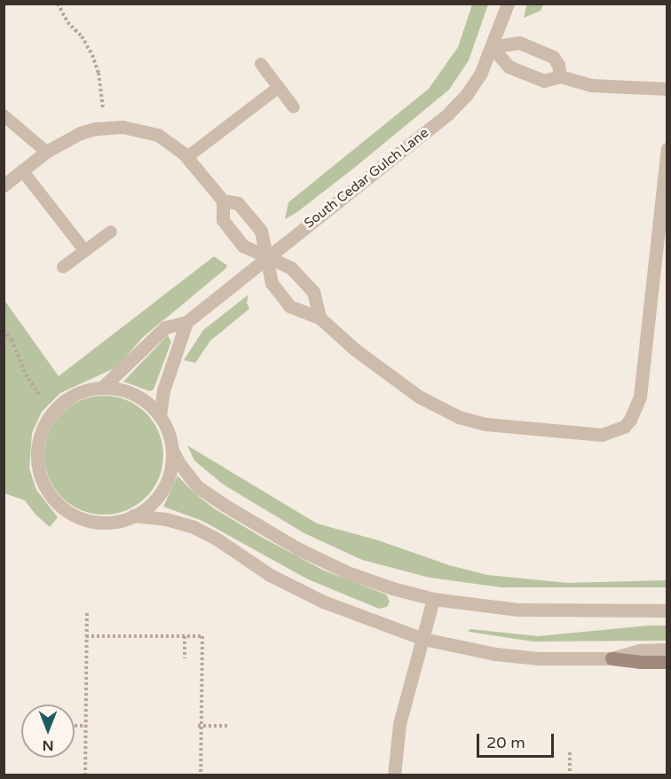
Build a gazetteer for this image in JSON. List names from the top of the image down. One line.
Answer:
{"streets":{"street":["South Cedar Gulch Lane"]},"scale_bar":"20 m","north":"bottom"}
